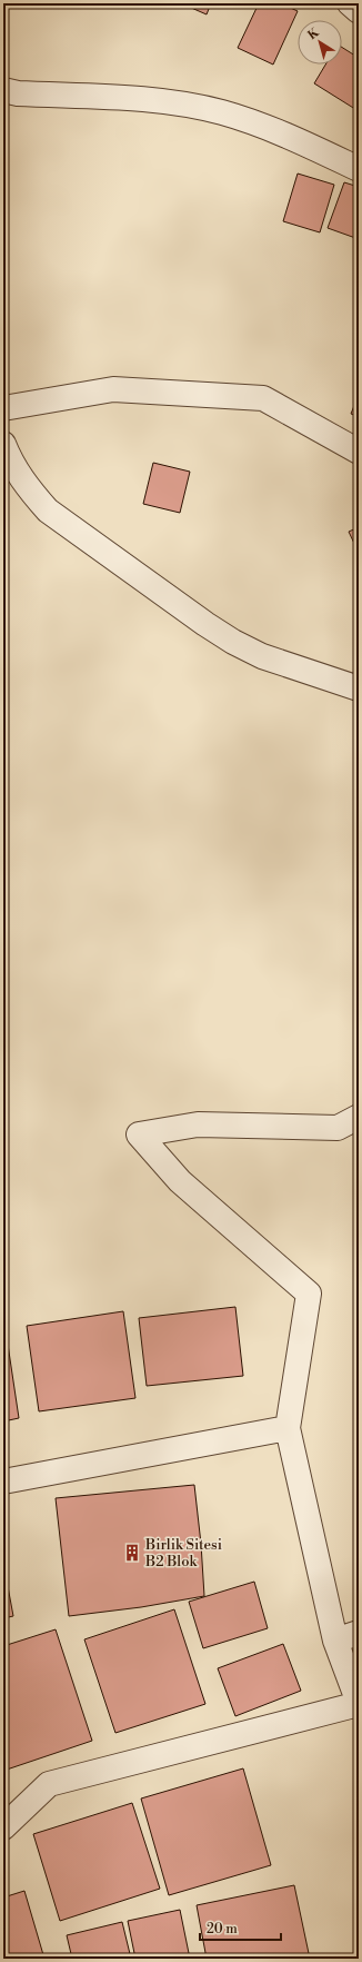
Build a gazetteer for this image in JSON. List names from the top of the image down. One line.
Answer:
{"places":{"building":["Birlik Sitesi B2 Blok"]},"scale_bar":"20 m","north":"top left"}
